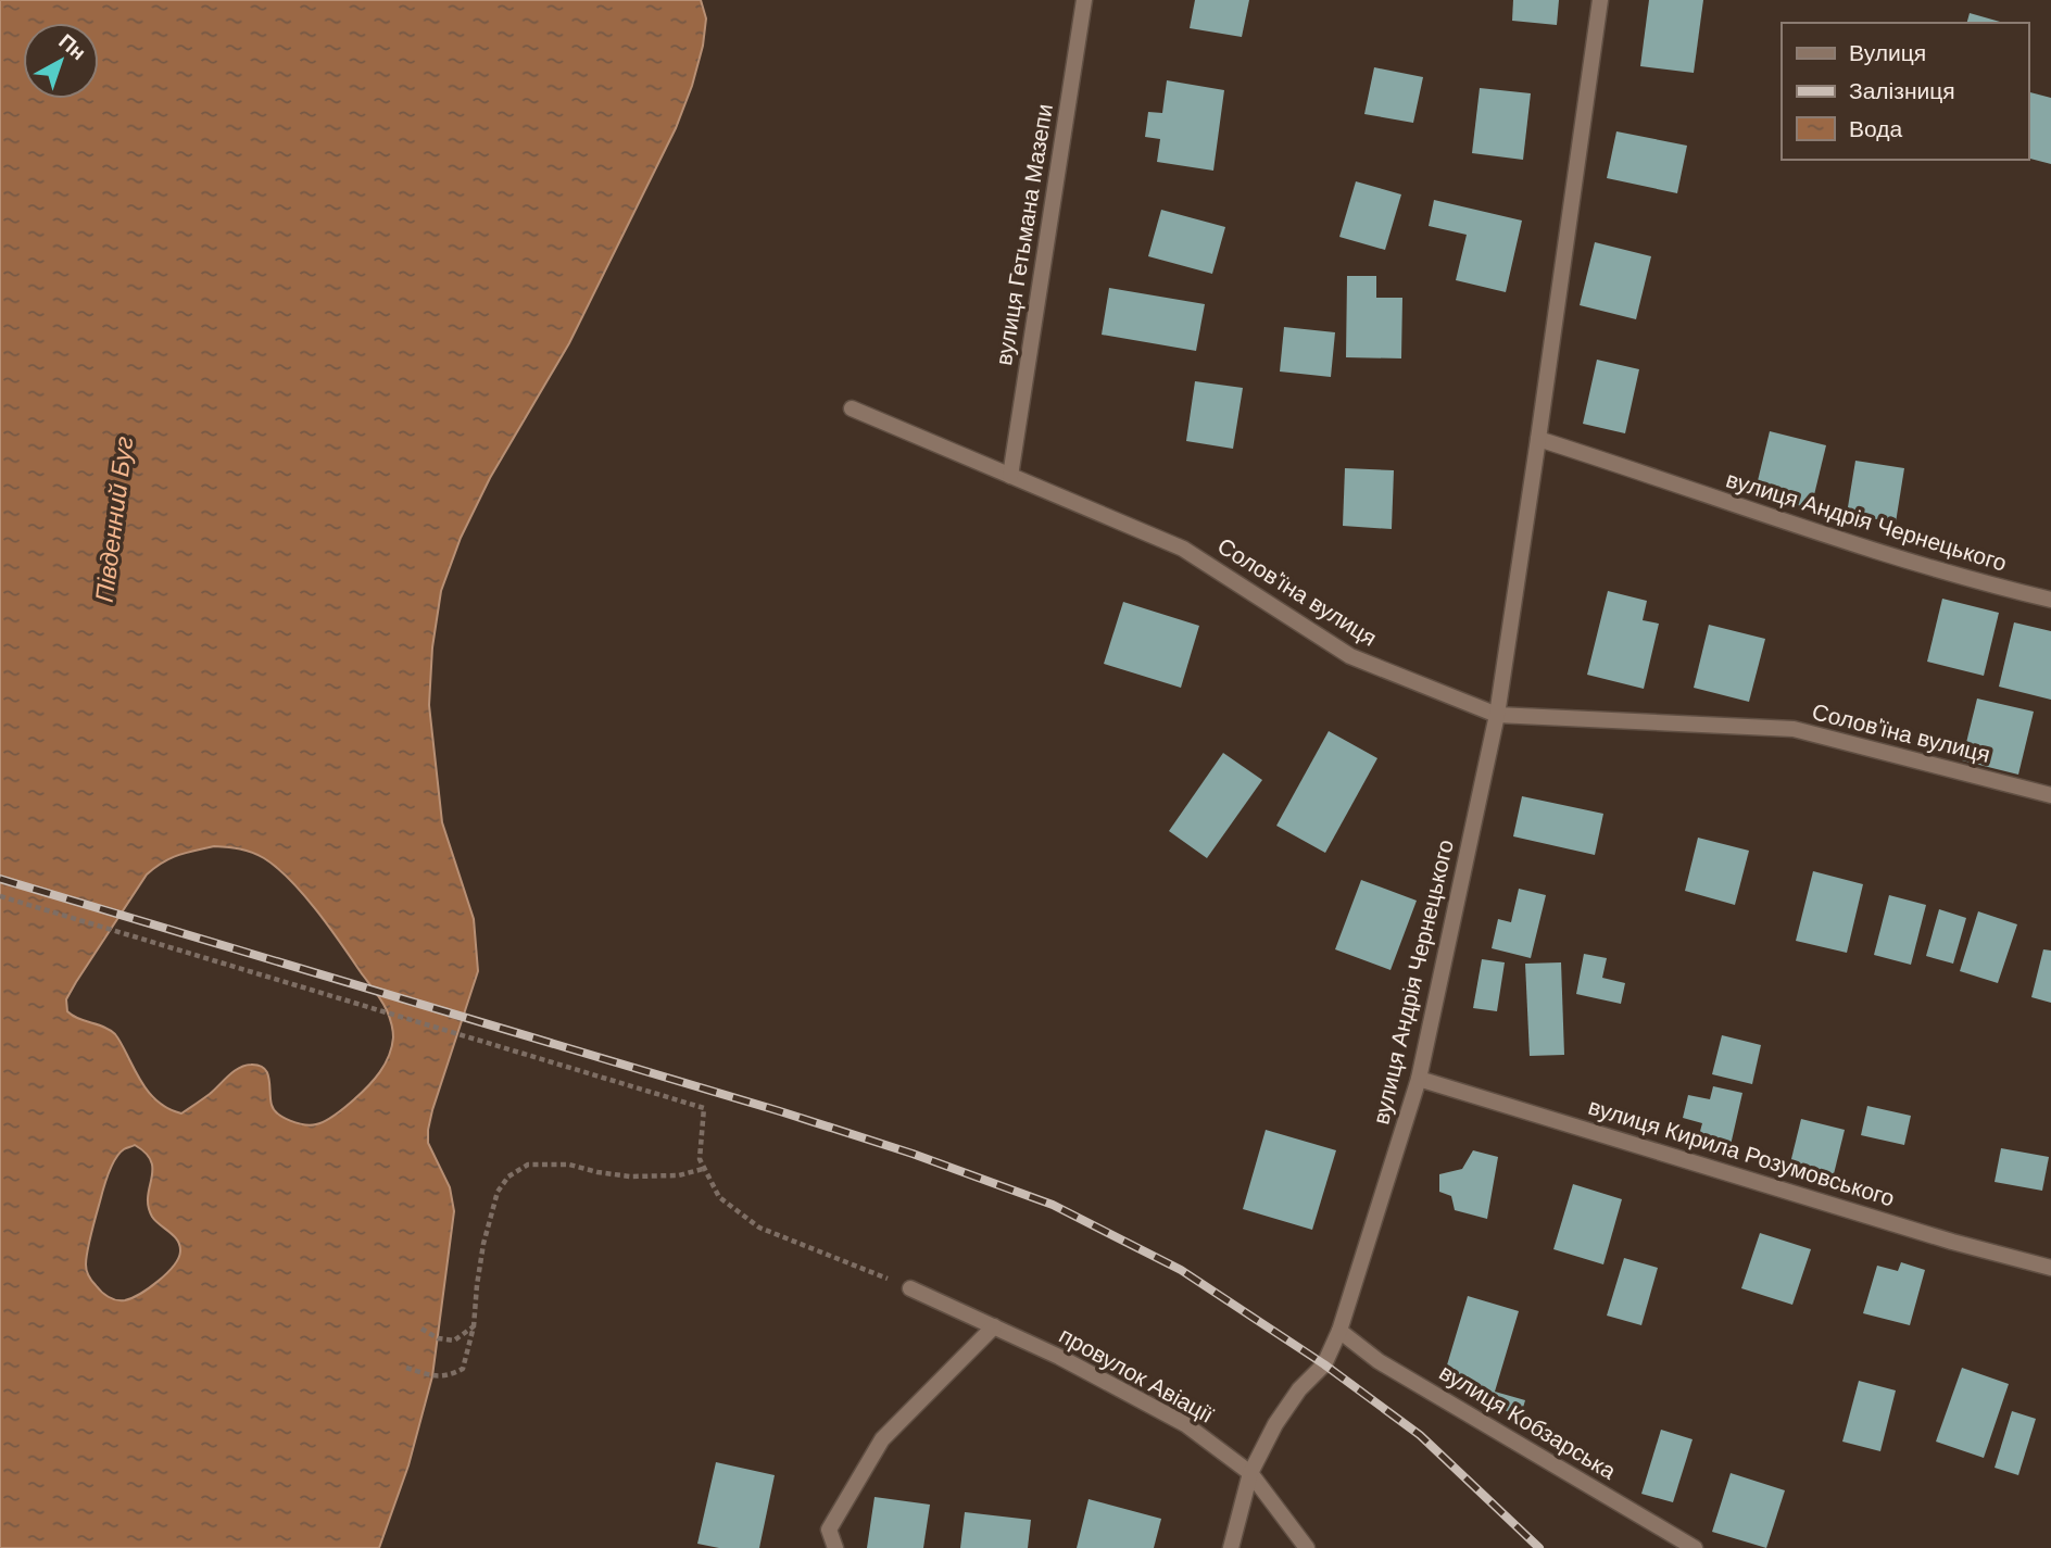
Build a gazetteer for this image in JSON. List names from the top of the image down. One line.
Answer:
{"streets":{"street":["вулиця Гетьмана Мазепи","вулиця Андрія Чернецького","Солов'їна вулиця","вулиця Кирила Розумовського","провулок Авіації","вулиця Кобзарська"]},"crossings":[["вулиця Гетьмана Мазепи","Солов'їна вулиця"],["вулиця Андрія Чернецького","Солов'їна вулиця"],["вулиця Андрія Чернецького","вулиця Кирила Розумовського"],["вулиця Андрія Чернецького","провулок Авіації"],["вулиця Андрія Чернецького","вулиця Кобзарська"]],"water":["Південний Буг"],"legend":["Вулиця","Залізниця","Вода"],"north":"top right"}
